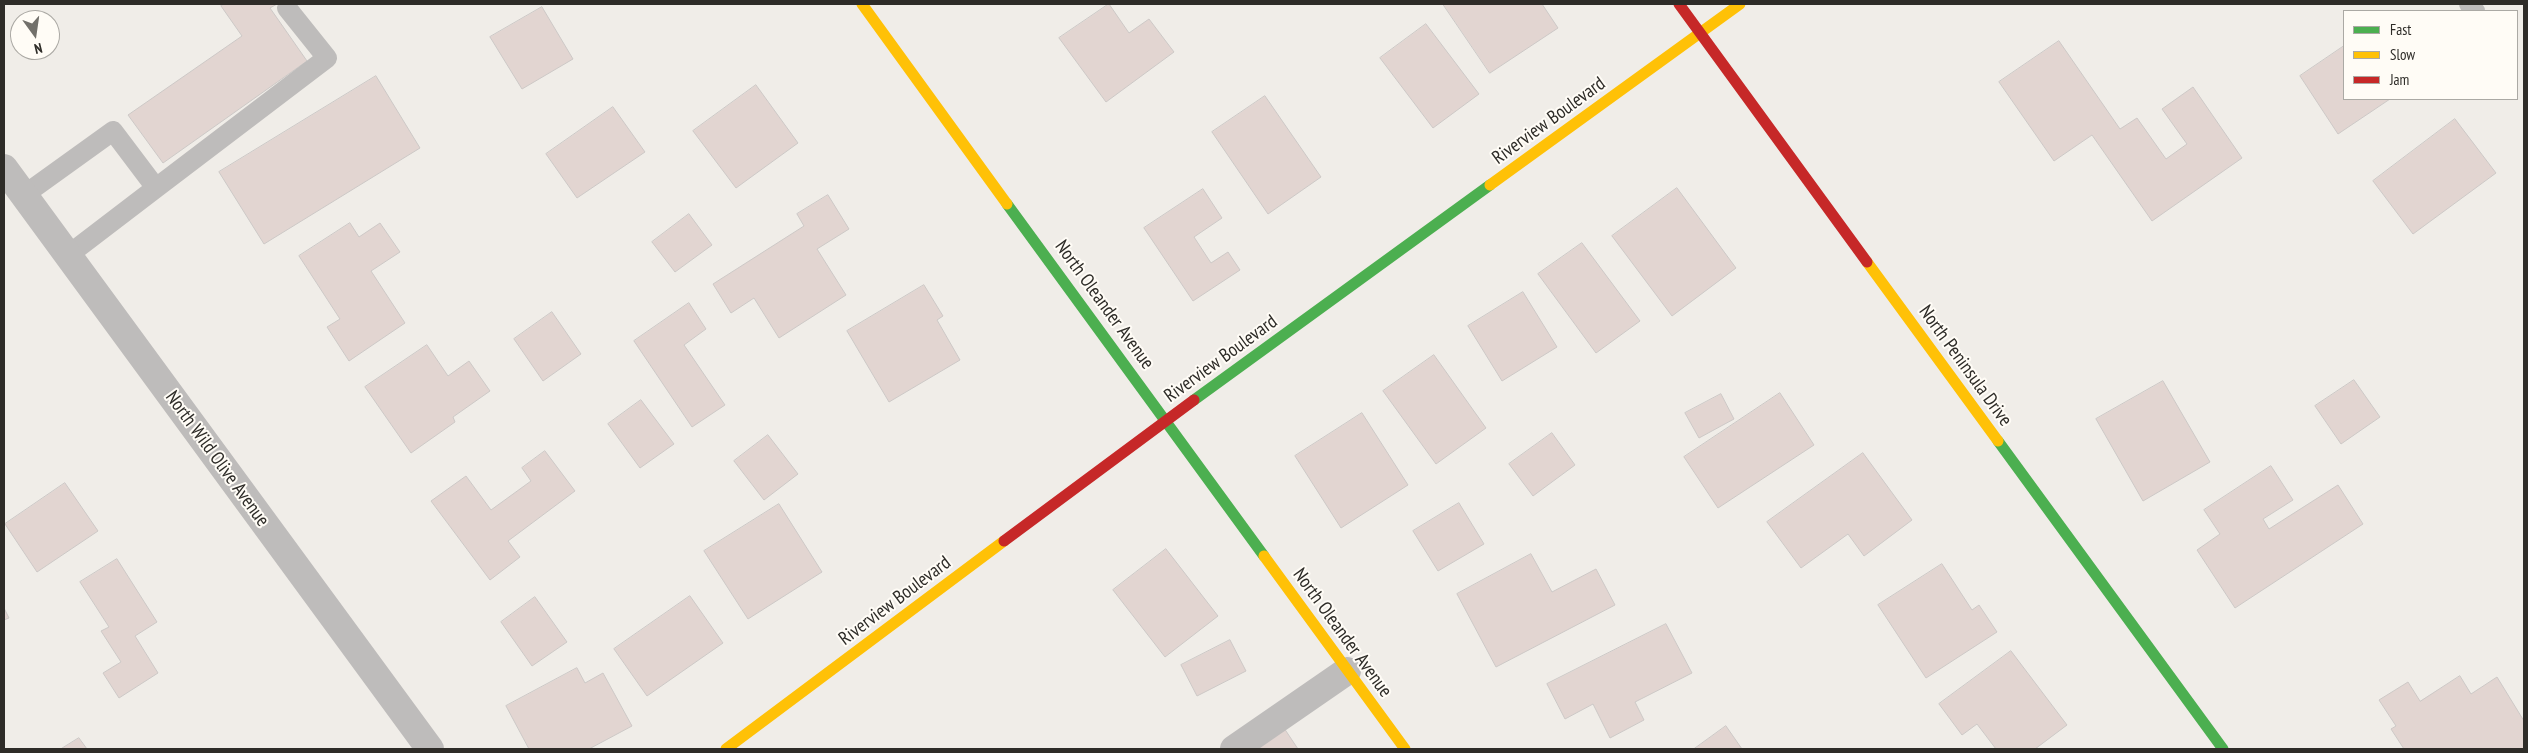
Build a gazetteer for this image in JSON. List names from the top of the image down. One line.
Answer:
{"streets":{"street":["Riverview Boulevard","North Oleander Avenue","North Peninsula Drive","North Wild Olive Avenue"]},"crossings":[["Riverview Boulevard","North Oleander Avenue"],["Riverview Boulevard","North Peninsula Drive"]],"legend":["Fast","Slow","Jam"],"north":"bottom"}
